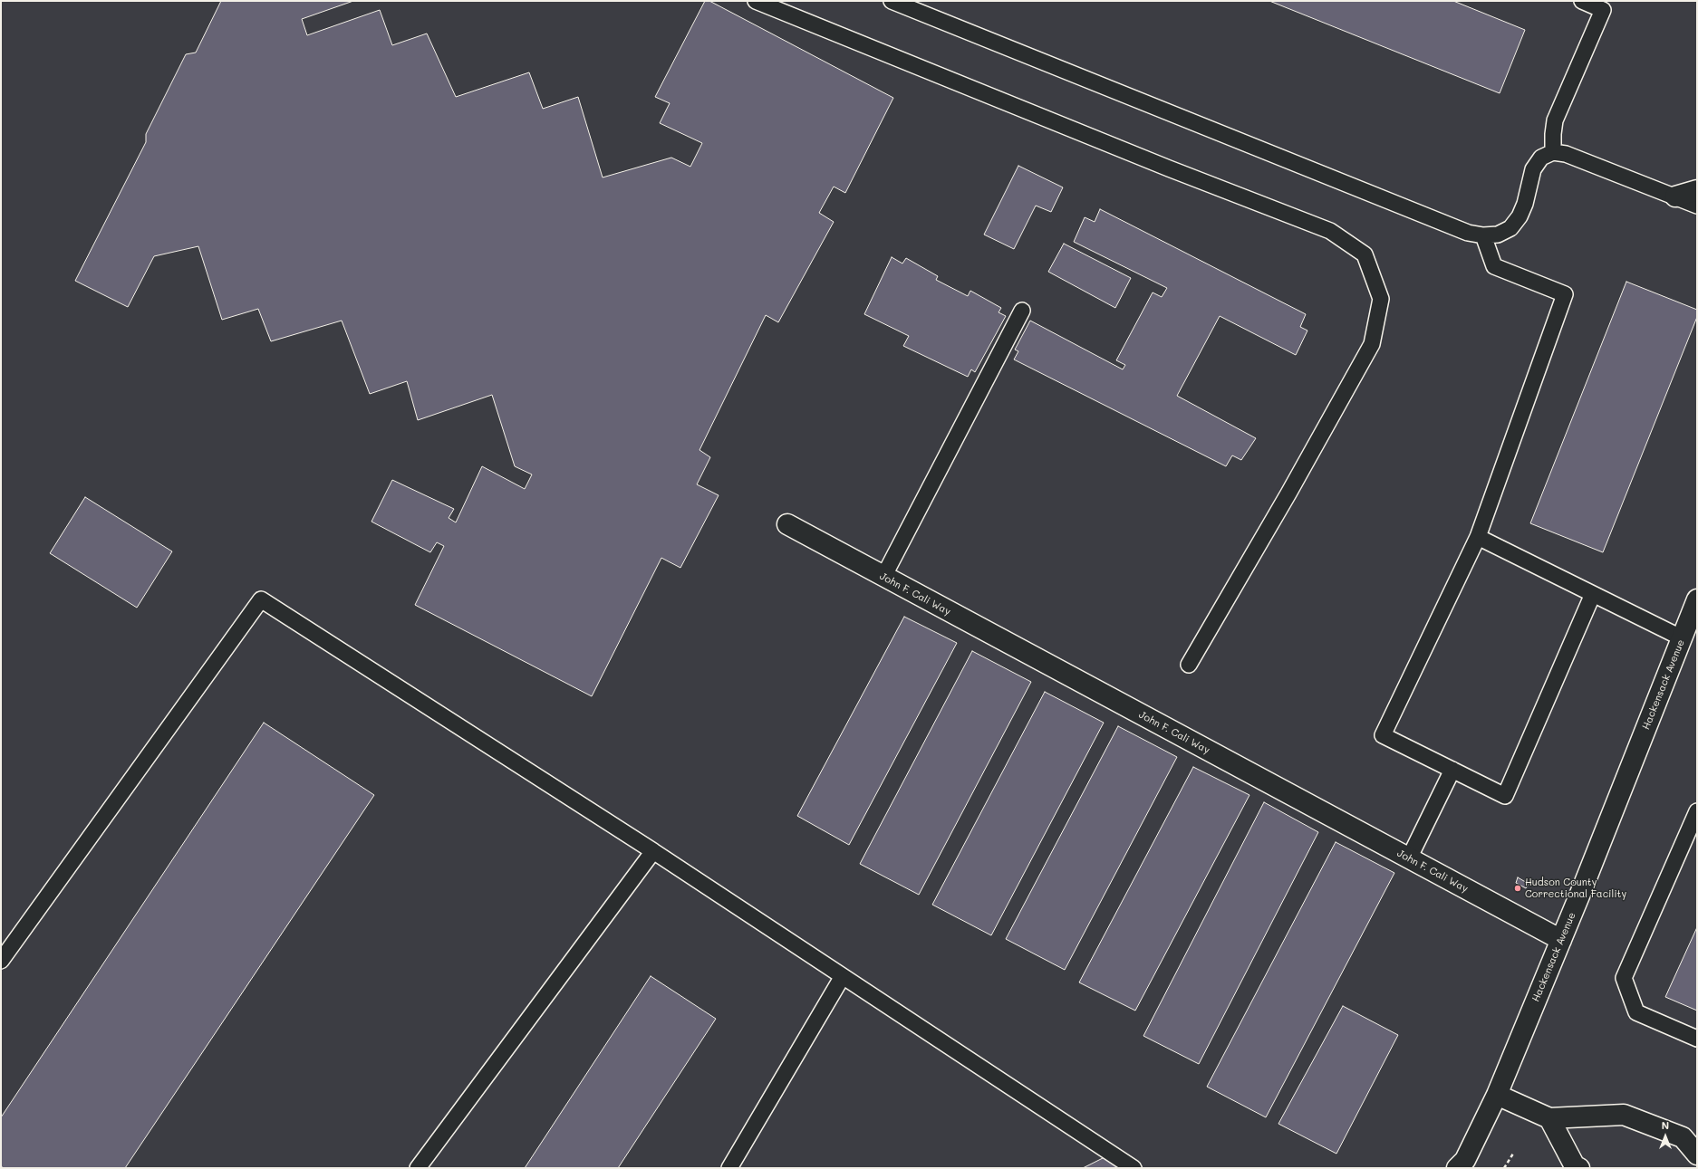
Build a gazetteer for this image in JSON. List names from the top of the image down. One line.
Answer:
{"streets":{"main road":["John F. Cali Way","Hackensack Avenue"]},"crossings":[["John F. Cali Way","Hackensack Avenue"]],"places":["Hudson County Correctional Facility"],"north":"top"}
